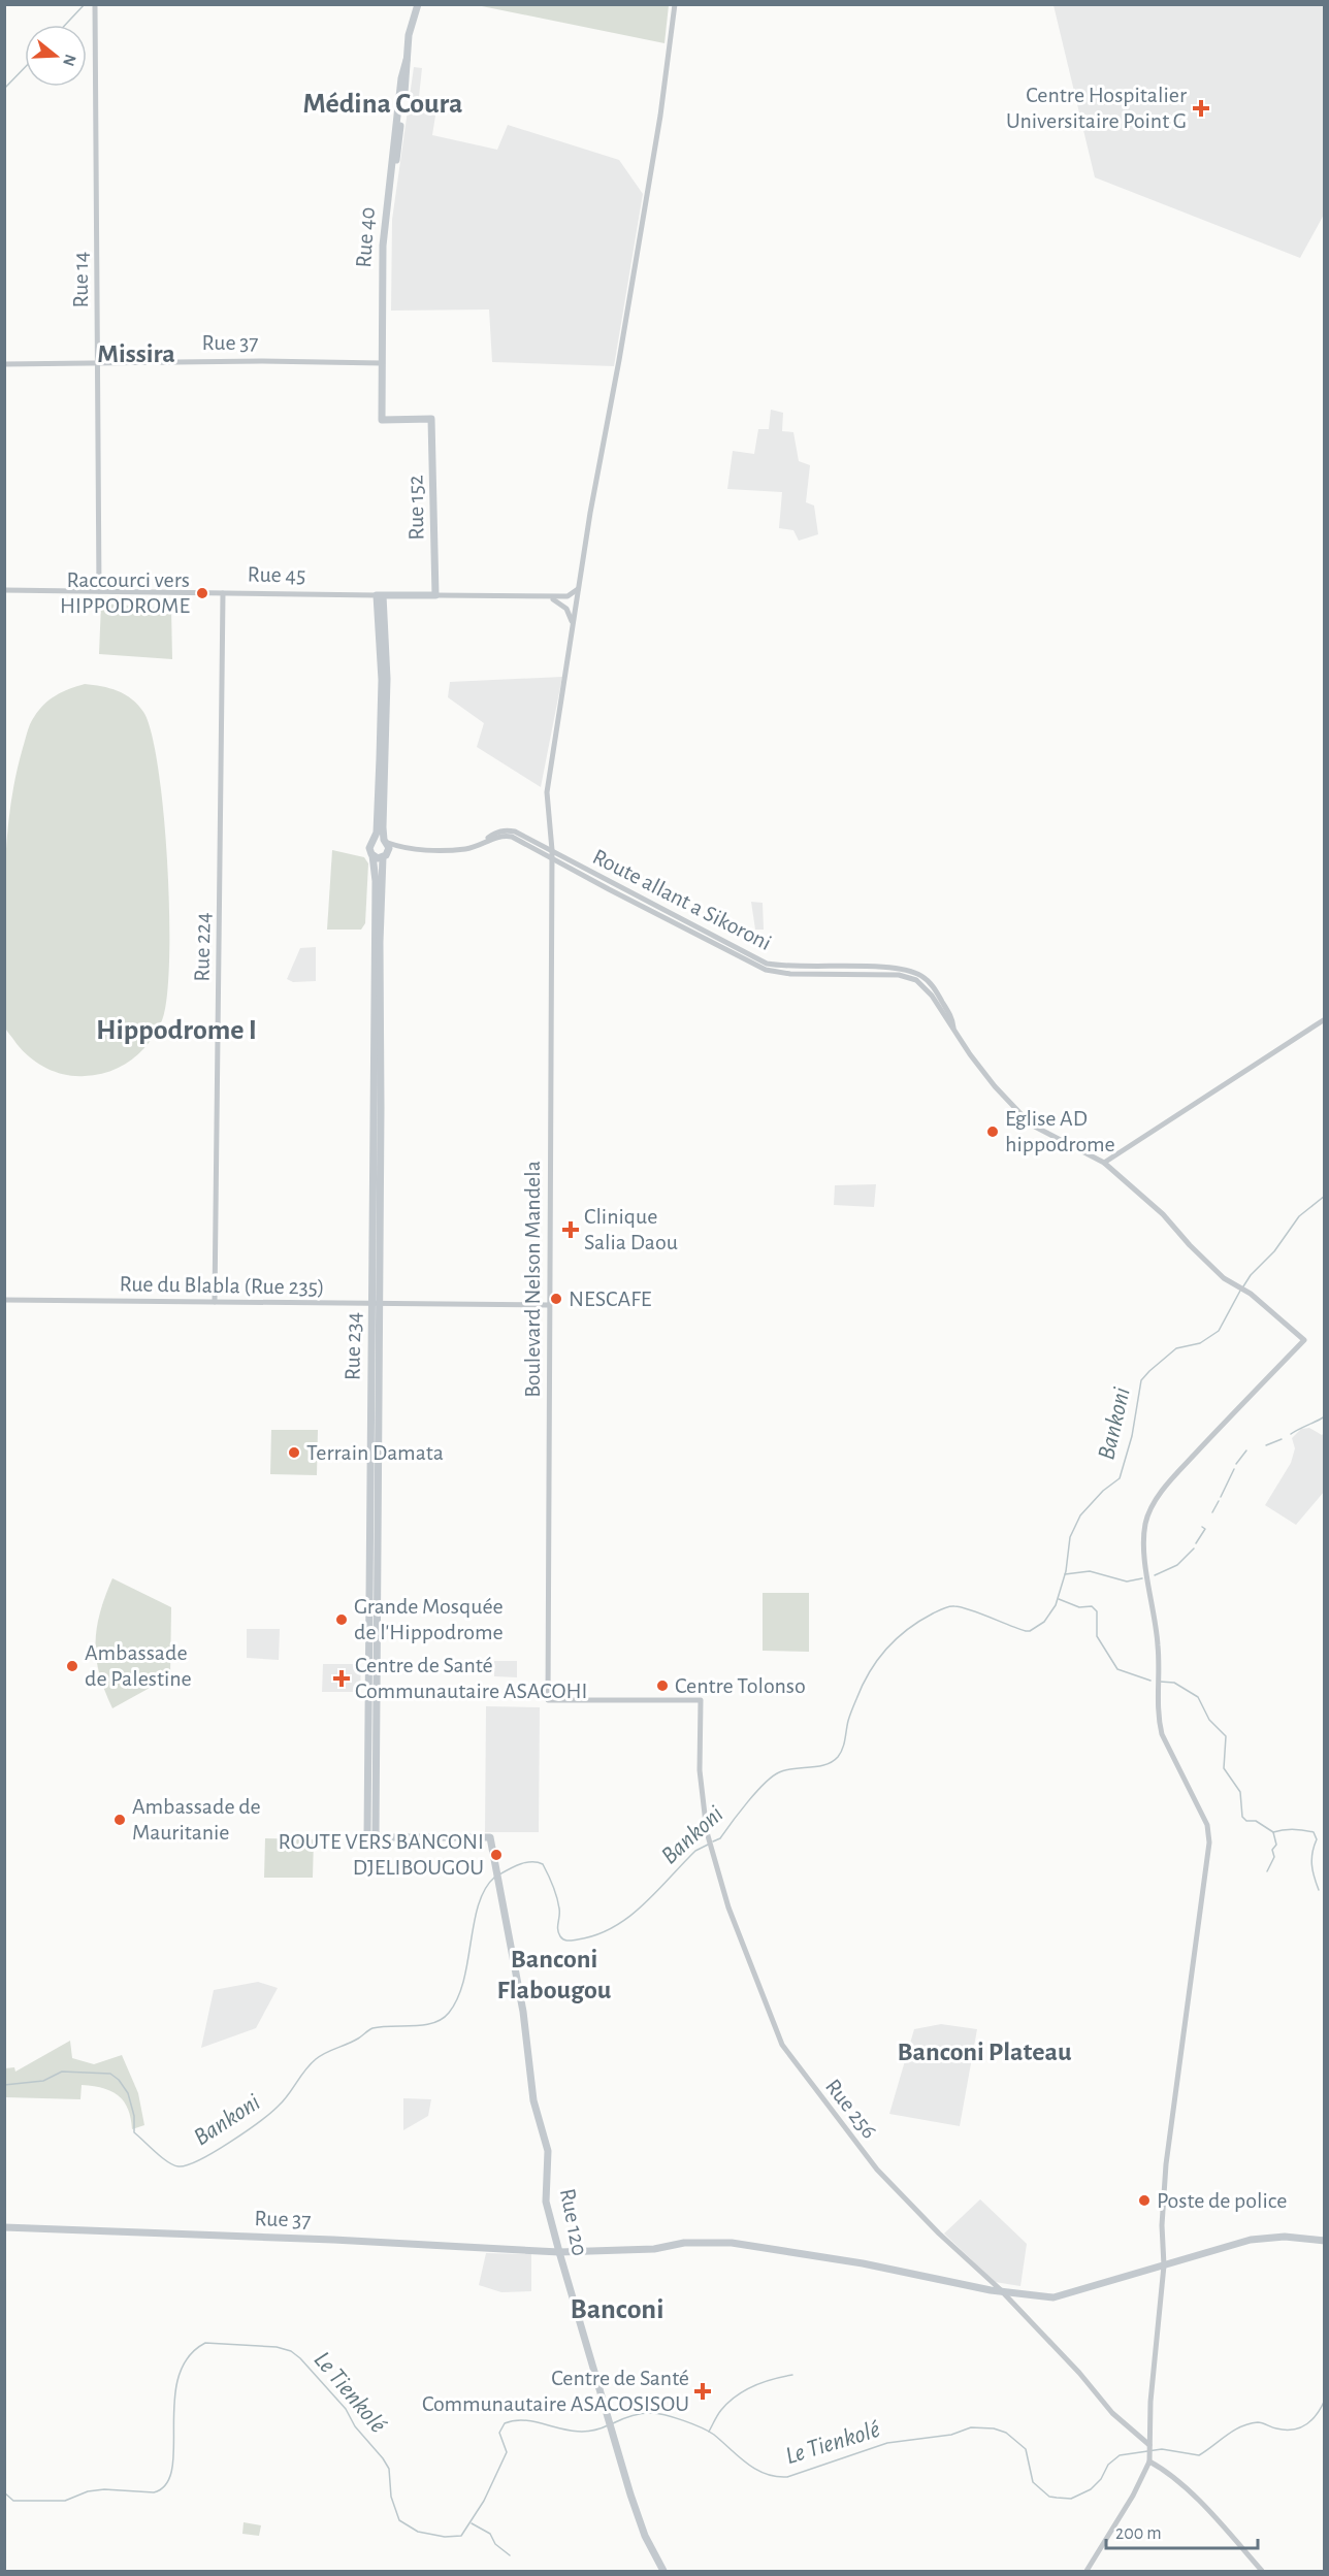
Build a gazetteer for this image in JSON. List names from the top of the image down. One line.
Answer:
{"streets":{"main road":["Rue 40","Rue 37","Rue 152","Rue 45","Rue 234","Rue 120"],"street":["Rue 14","Route allant a Sikoroni","Rue 224","Boulevard Nelson Mandela","Rue du Blabla (Rue 235)","Rue 256"]},"crossings":[["Rue 40","Rue 37"],["Rue 40","Rue 152"],["Rue 14","Rue 37"],["Rue 14","Rue 45"],["Rue 37","Rue 256"],["Rue 37","Rue 120"],["Rue 152","Rue 45"],["Rue 45","Rue 224"],["Rue 45","Boulevard Nelson Mandela"],["Rue 45","Rue 234"],["Route allant a Sikoroni","Boulevard Nelson Mandela"],["Rue 224","Rue du Blabla (Rue 235)"],["Boulevard Nelson Mandela","Rue du Blabla (Rue 235)"],["Boulevard Nelson Mandela","Rue 256"],["Rue du Blabla (Rue 235)","Rue 234"],["Rue 234","Rue 120"]],"districts":["Médina Coura","Missira","Hippodrome I","Banconi Flabougou","Banconi Plateau","Banconi"],"water":["Bankoni","Le Tienkolé"],"places":{"health":["Centre Hospitalier Universitaire Point G","Clinique Salia Daou","Centre de Santé Communautaire ASACOHI","Centre de Santé Communautaire ASACOSISOU"],"other":["Raccourci vers HIPPODROME","Eglise AD hippodrome","NESCAFE","Terrain Damata","Grande Mosquée de l'Hippodrome","Ambassade de Palestine","Centre Tolonso","Ambassade de Mauritanie","ROUTE VERS BANCONI DJELIBOUGOU","Poste de police"]},"scale_bar":"200 m","north":"right"}
